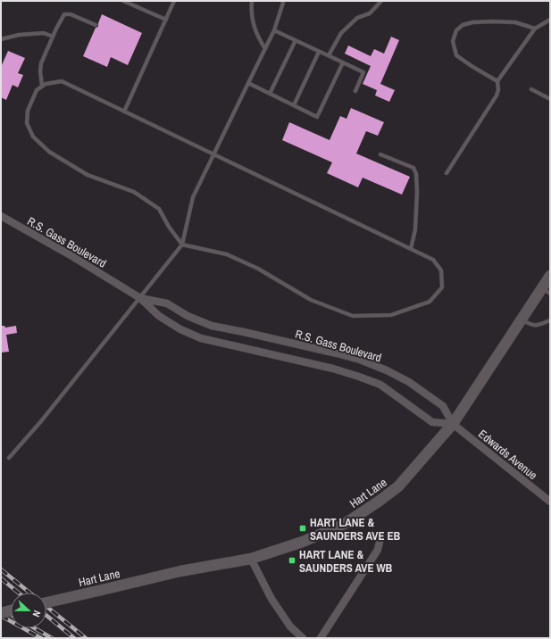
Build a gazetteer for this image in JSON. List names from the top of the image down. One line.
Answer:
{"streets":{"main road":["Hart Lane"],"street":["R.S. Gass Boulevard","Edwards Avenue"]},"crossings":[["R.S. Gass Boulevard","Edwards Avenue"],["R.S. Gass Boulevard","Hart Lane"],["Edwards Avenue","Hart Lane"]],"places":{"transit":["HART LANE & SAUNDERS AVE EB","HART LANE & SAUNDERS AVE WB"]},"north":"right"}
